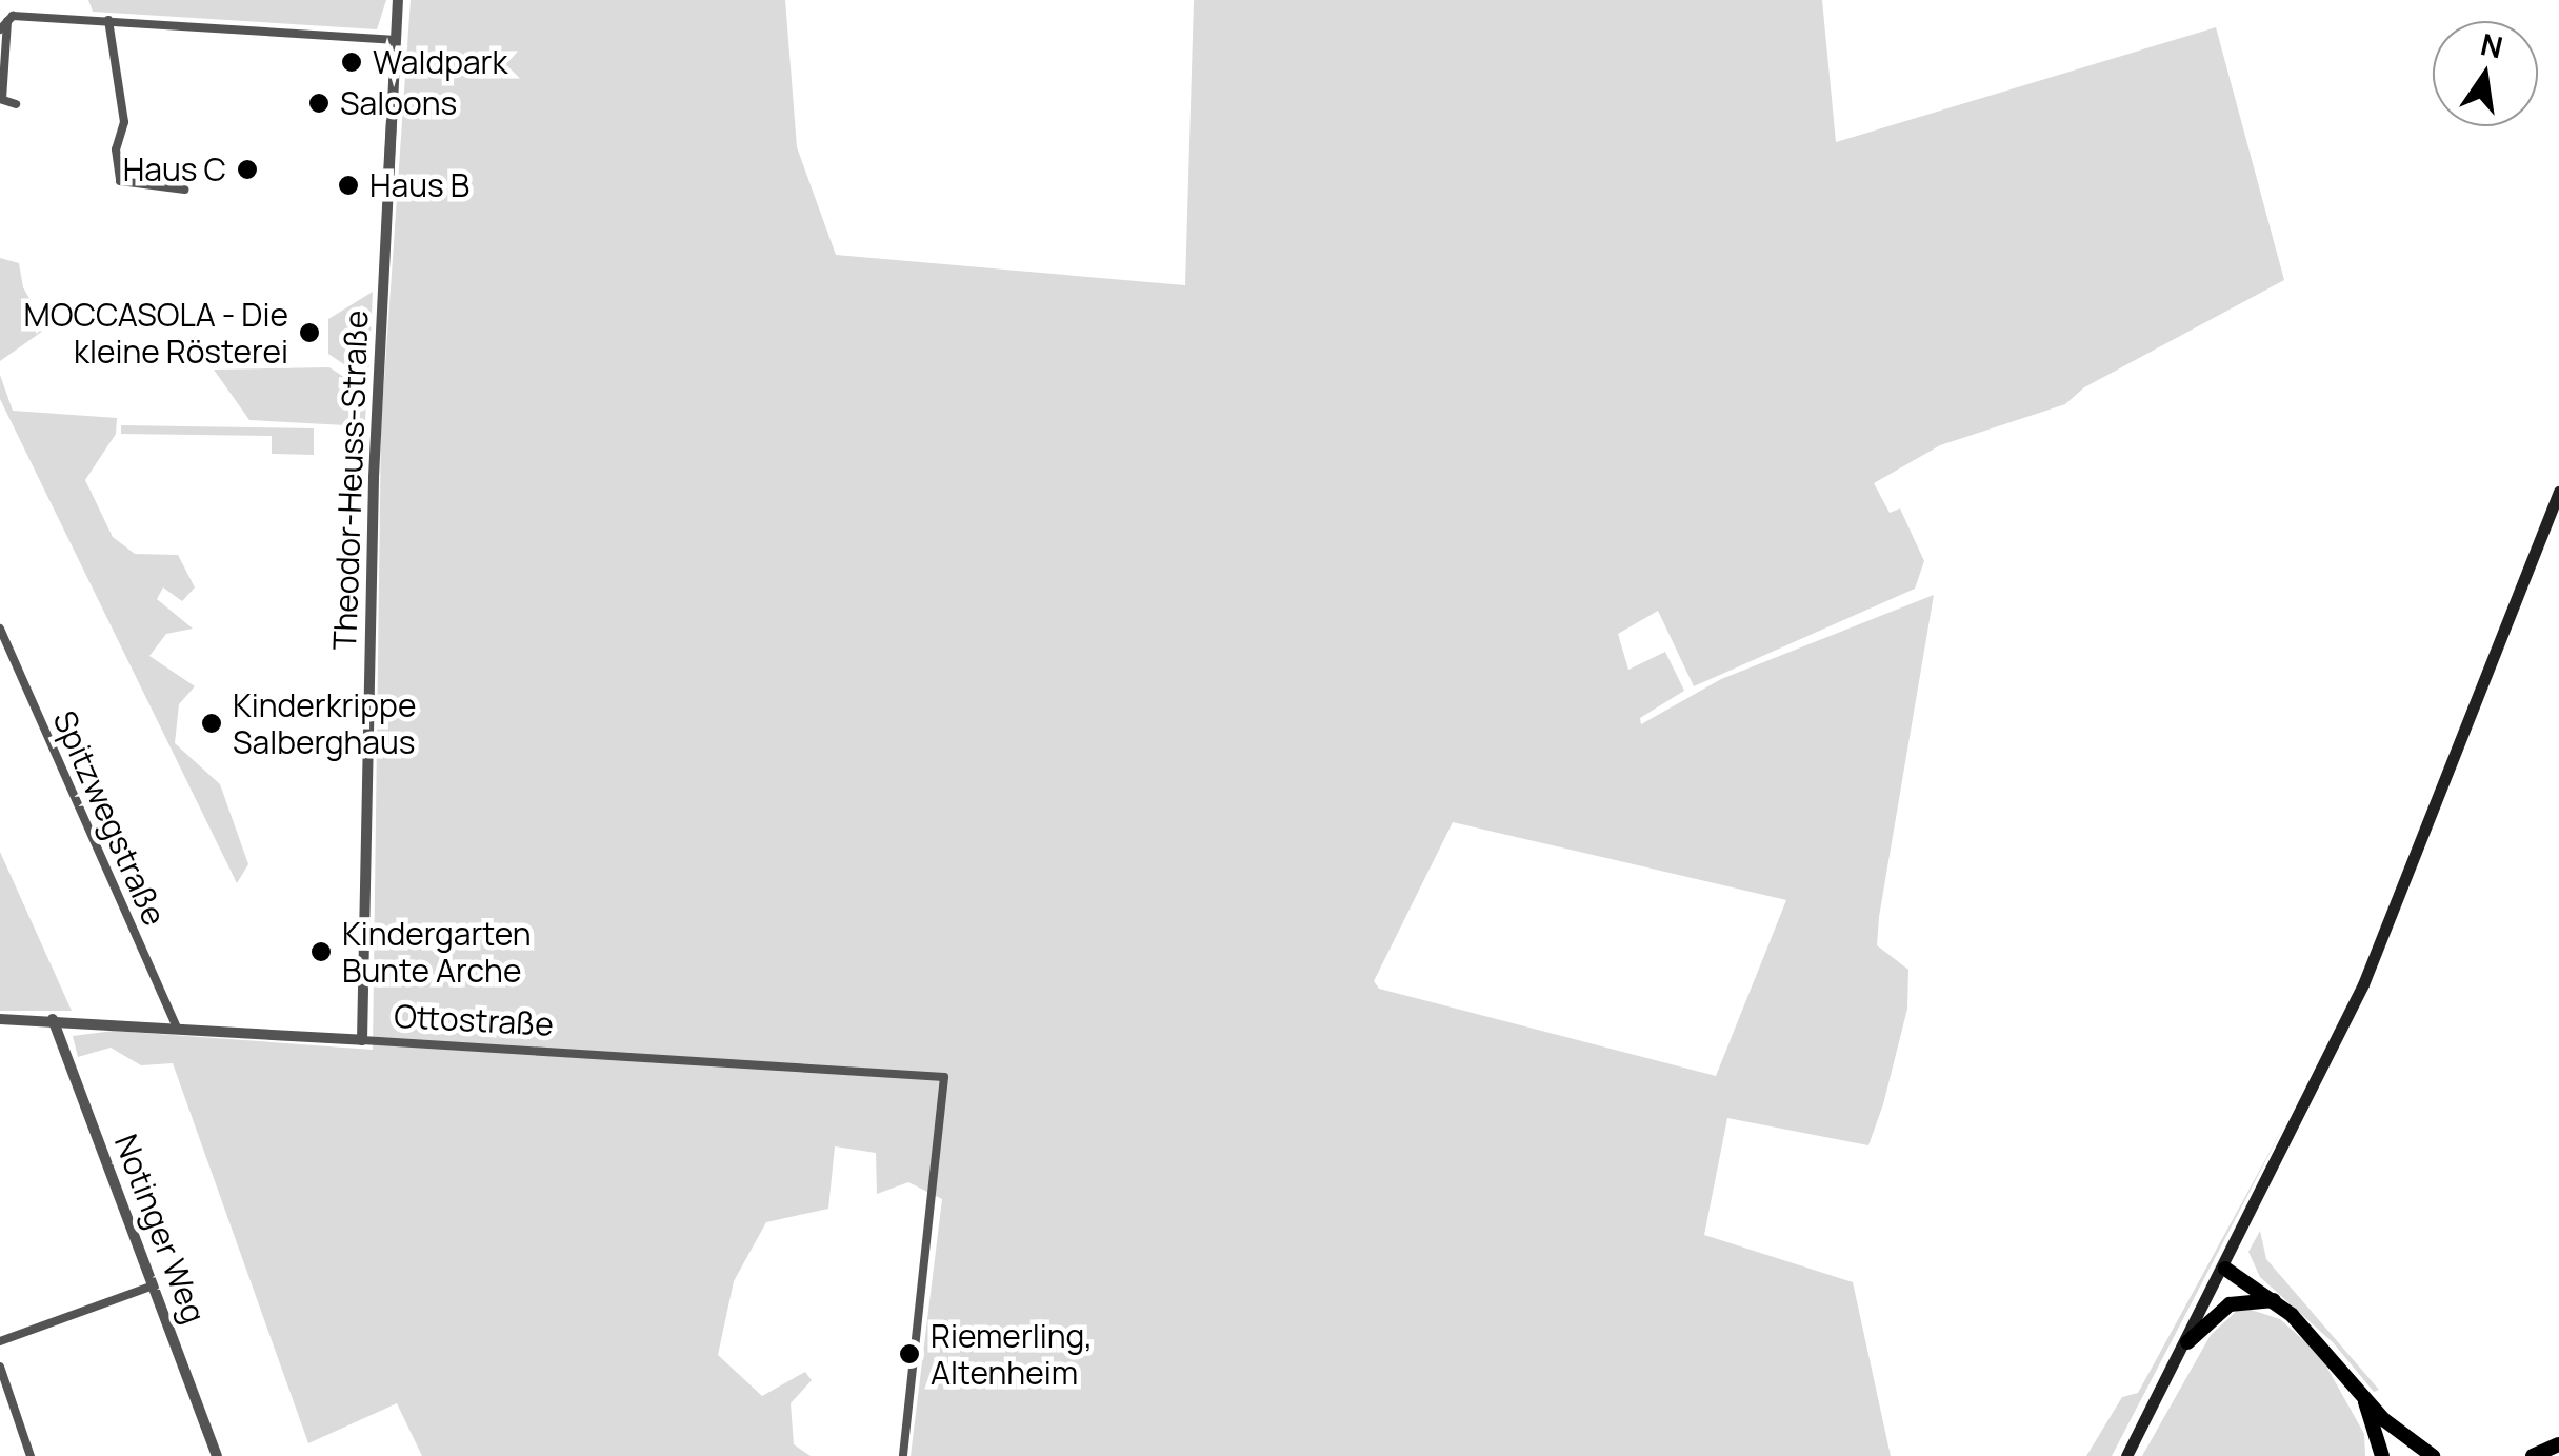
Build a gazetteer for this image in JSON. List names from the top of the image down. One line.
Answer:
{"streets":{"street":["Theodor-Heuss-Straße","Spitzwegstraße","Ottostraße","Notinger Weg"]},"crossings":[["Theodor-Heuss-Straße","Ottostraße"],["Spitzwegstraße","Ottostraße"],["Ottostraße","Notinger Weg"]],"places":["Waldpark","Saloons","Haus C","Haus B","MOCCASOLA - Die kleine Rösterei","Kinderkrippe Salberghaus","Kindergarten Bunte Arche","Riemerling, Altenheim"],"north":"top"}
